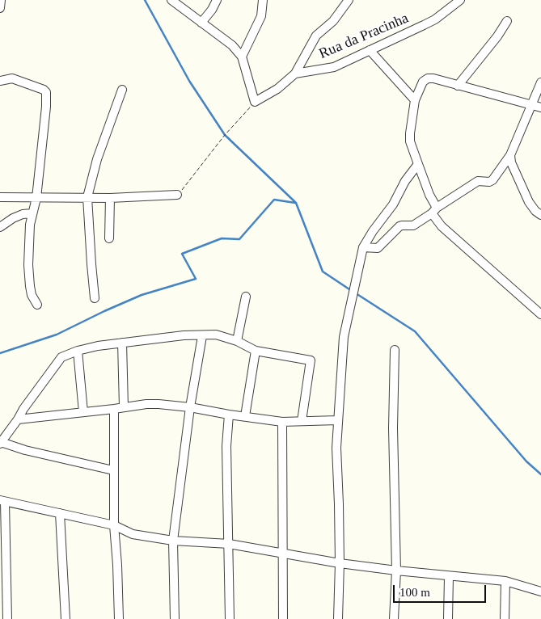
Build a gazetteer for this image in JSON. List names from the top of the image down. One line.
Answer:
{"streets":{"street":["Rua da Pracinha"]},"scale_bar":"100 m"}
